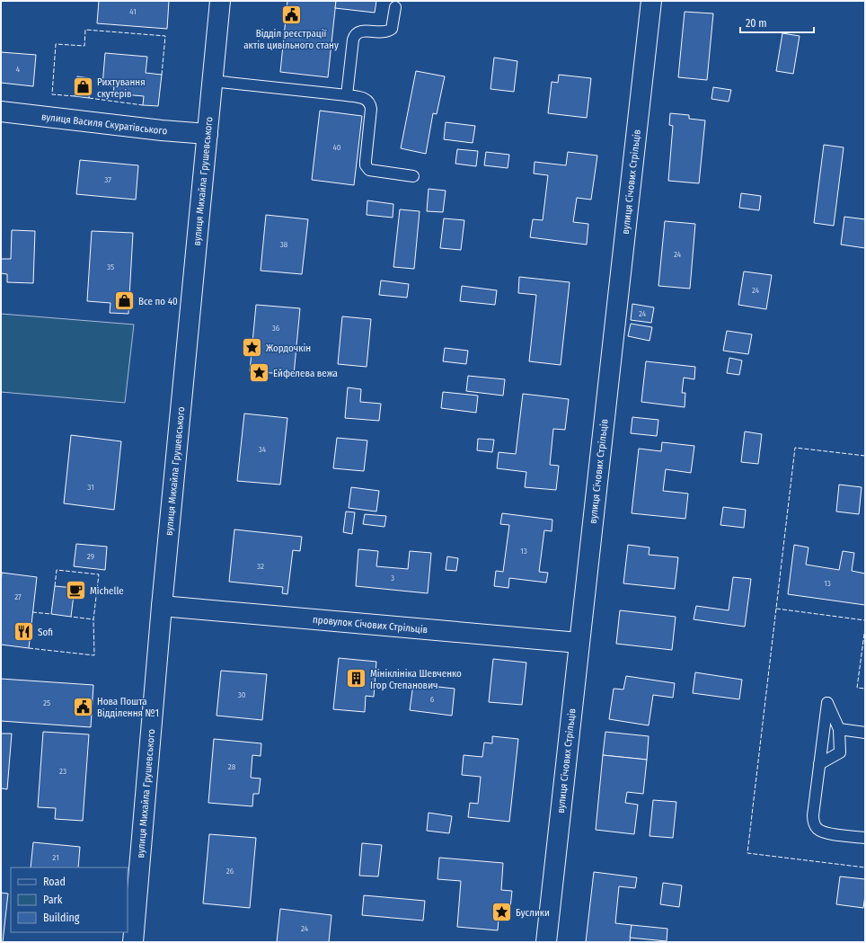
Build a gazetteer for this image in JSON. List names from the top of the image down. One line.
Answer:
{"streets":{"street":["вулиця Василя Скуратівського","вулиця Михайла Грушевського","вулиця Січових Стрільців","провулок Січових Стрільців"]},"crossings":[["вулиця Василя Скуратівського","вулиця Михайла Грушевського"],["вулиця Михайла Грушевського","провулок Січових Стрільців"],["вулиця Січових Стрільців","провулок Січових Стрільців"]],"places":{"public building":["Відділ реєстрації актів цивільного стану","Нова Пошта Відділення №1"],"shop":["Рихтування скутерів","Все по 40"],"place":["Жордочкін","Ейфелева вежа","Буслики"],"cafe":["Michelle"],"restaurant":["Sofi"],"building":["Мініклініка Шевченко Ігор Степанович"]},"house_numbers":["41","4","40","37","38","24","35","24","24","36","34","31","13","29","32","3","13","27","30","6","25","28","23","21","26","24"],"legend":["Road","Park","Building"],"scale_bar":"20 m"}
